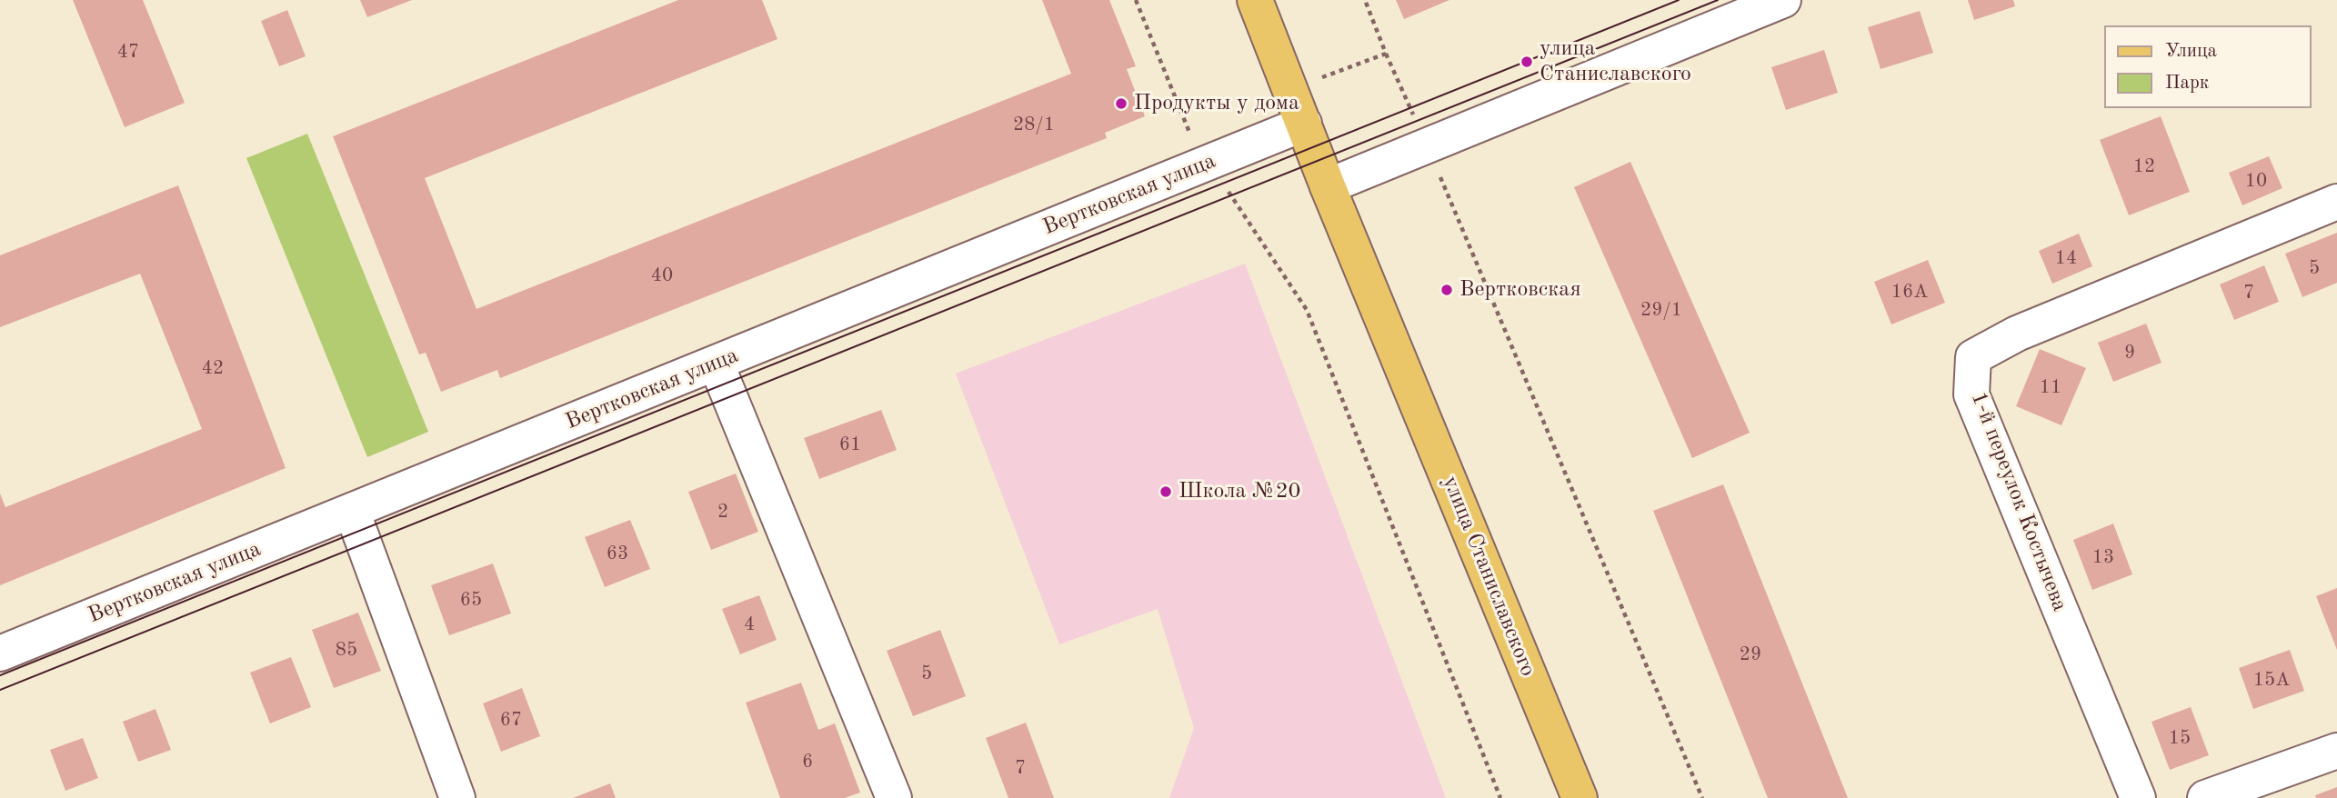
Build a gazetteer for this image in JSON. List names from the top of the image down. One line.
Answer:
{"streets":{"main road":["улица Станиславского"],"street":["Вертковская улица","1-й переулок Костычева"]},"crossings":[["Вертковская улица","улица Станиславского"]],"places":["улица Станиславского","Продукты у дома","Вертковская","Школа №20"],"house_numbers":["47","28/1","12","10","14","5","40","16А","7","29/1","9","42","11","61","2","63","13","65","4","85","29","5","15А","67","15","6","7"],"legend":["Улица","Парк"]}
